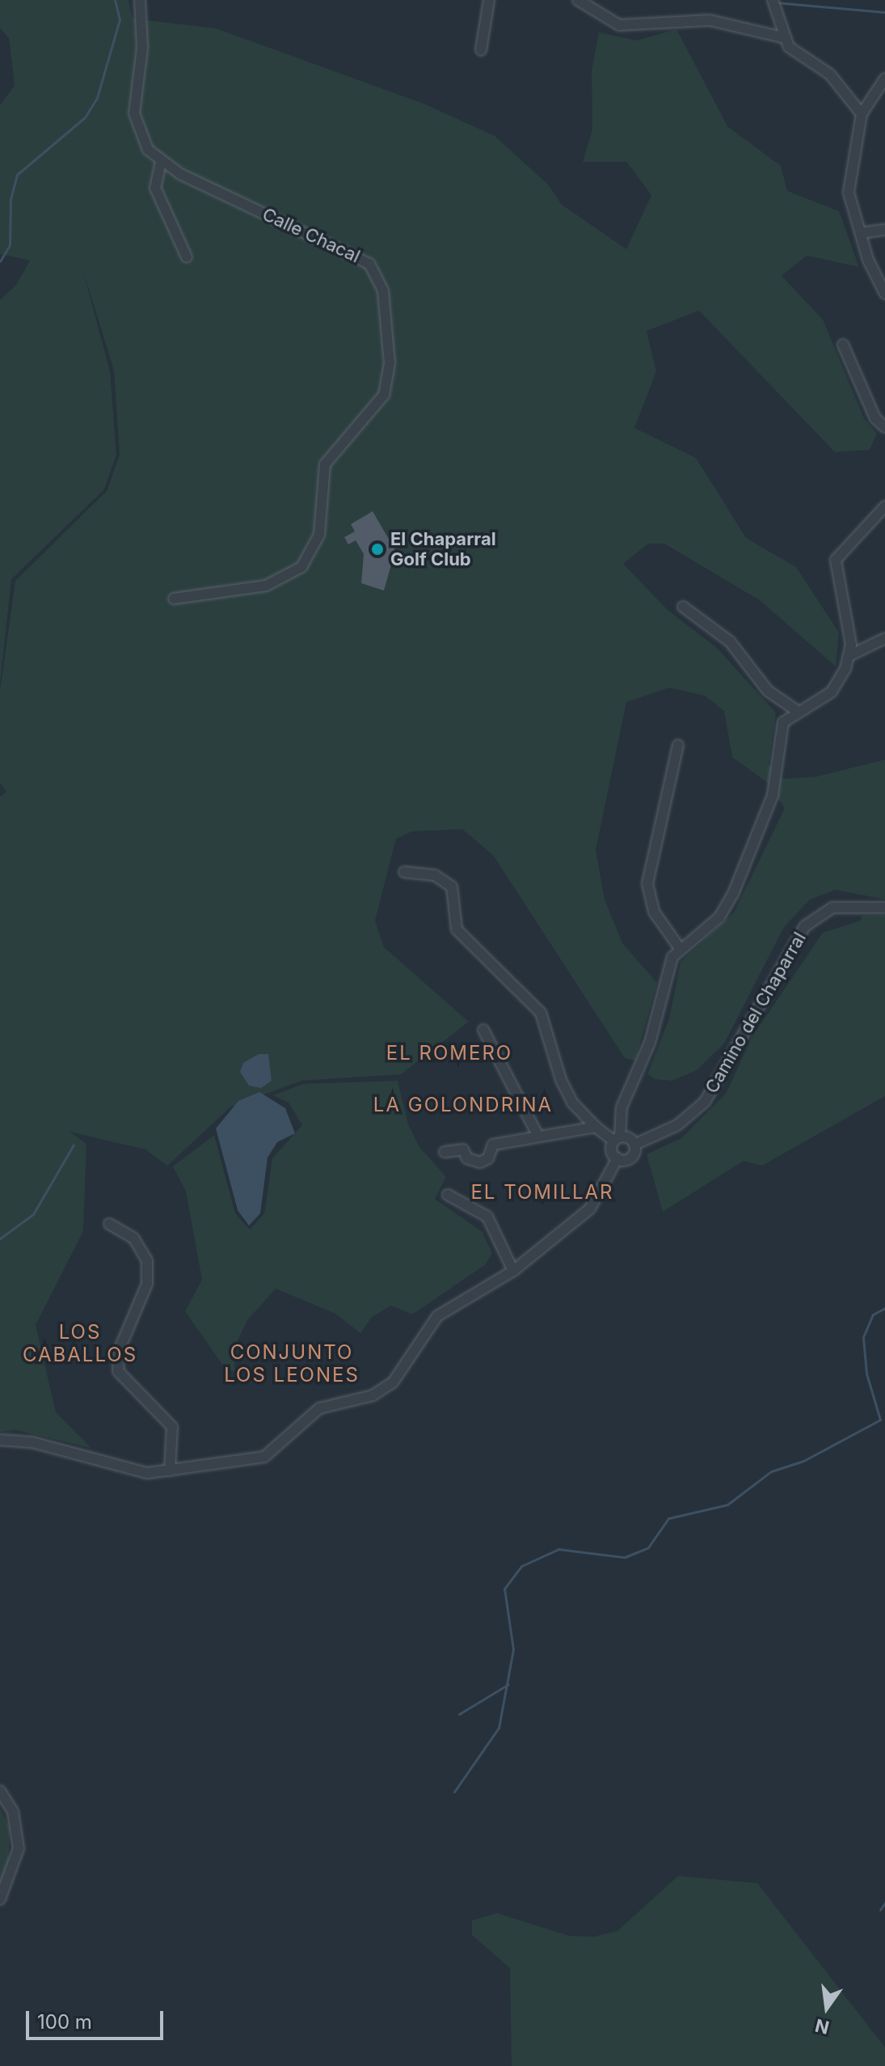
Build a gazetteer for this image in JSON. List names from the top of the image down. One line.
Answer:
{"streets":{"street":["Calle Chacal","Camino del Chaparral"]},"districts":["EL ROMERO","LA GOLONDRINA","EL TOMILLAR","LOS CABALLOS","CONJUNTO LOS LEONES"],"places":["El Chaparral Golf Club"],"scale_bar":"100 m","north":"bottom"}
